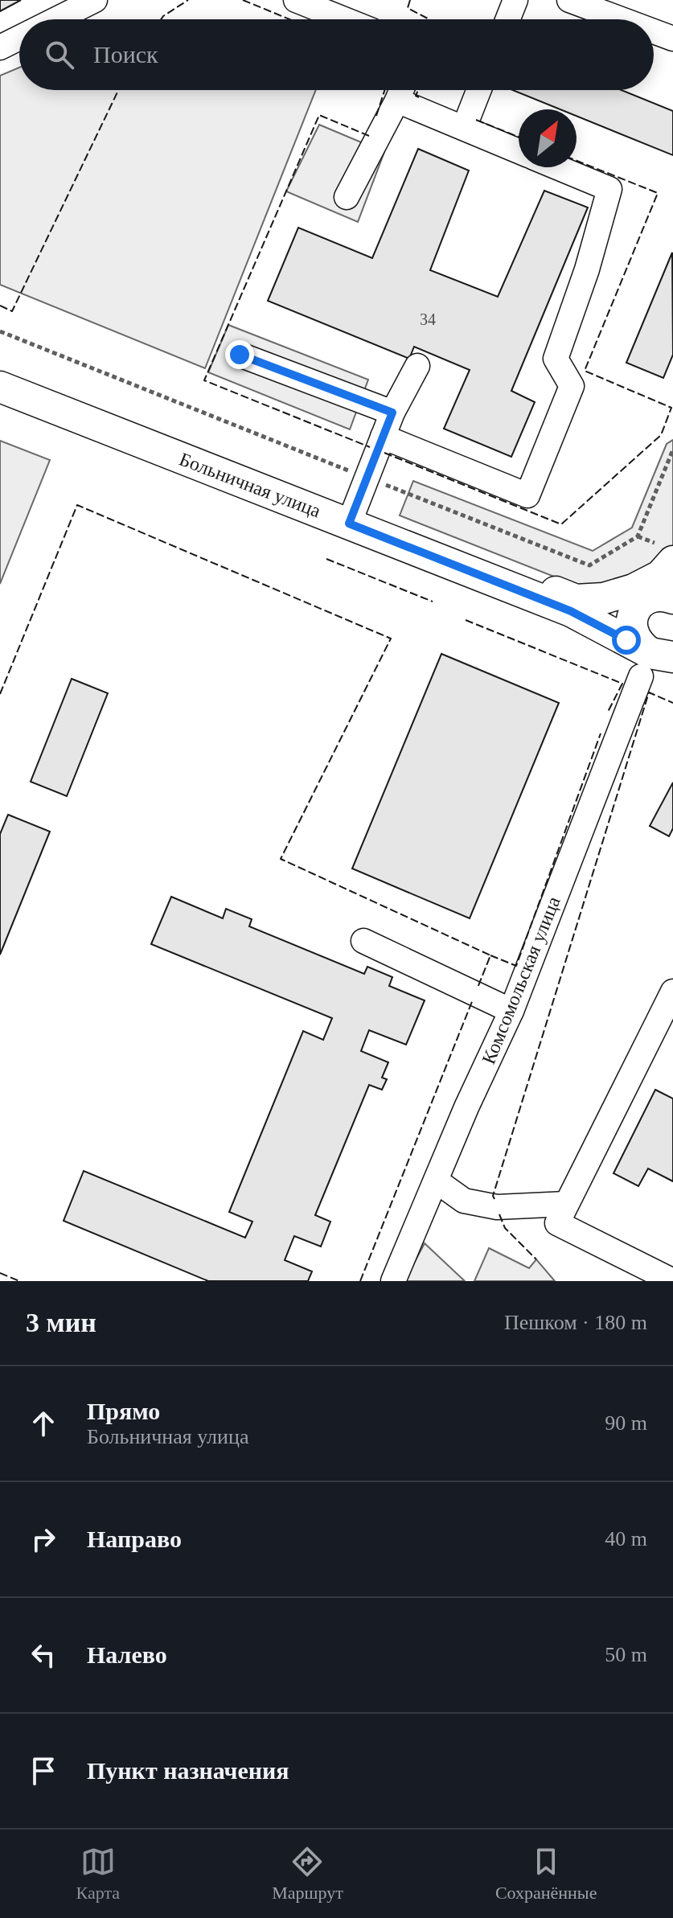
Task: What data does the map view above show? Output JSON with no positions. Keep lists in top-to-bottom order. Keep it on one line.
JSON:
{"streets":{"main road":["Больничная улица"],"lane":["Комсомольская улица"]},"crossings":[["Больничная улица","Комсомольская улица"]],"house_numbers":["34"],"north":"top right","page":{"search":"Поиск","heading":["3 мин","Пешком · 180 m"],"list":[["Прямо","Больничная улица","90 m"],["Направо","40 m"],["Налево","50 m"],"Пункт назначения"],"nav":["Карта","Маршрут","Сохранённые"]}}
